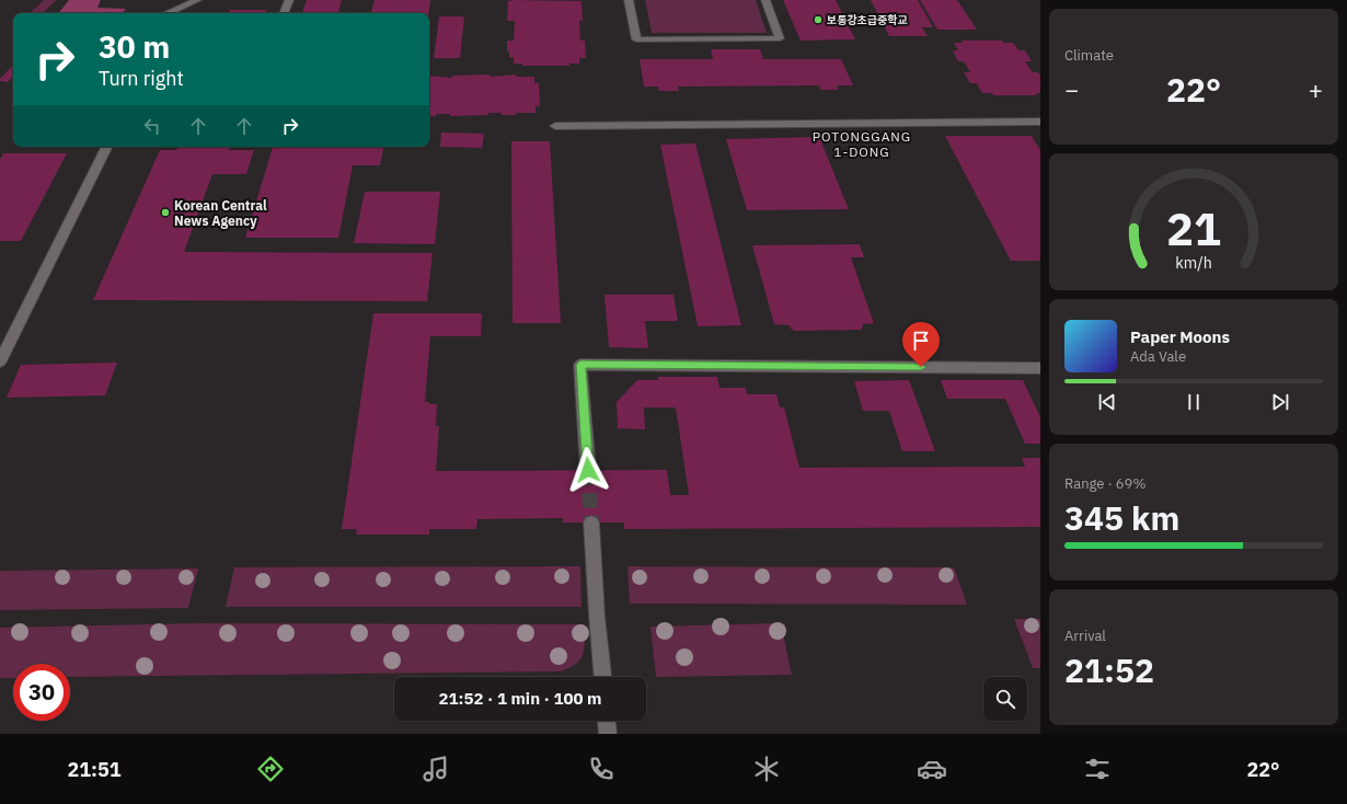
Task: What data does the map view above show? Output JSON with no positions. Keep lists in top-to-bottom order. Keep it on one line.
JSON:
{"districts":["POTONGGANG 1-DONG"],"places":["보통강초급중학교","Korean Central News Agency"],"page":{"tile":["Climate",["Range · 69%","345 km"],["Arrival","21:52"]],"turn":["30 m","Turn right"],"heat":["−","22°","+"],"song":["Paper Moons","Ada Vale"],"limit":"30","trip":"21:52 · 1 min · 100 m","tabs":["21:51","22°"],"gauge":["21","km/h"]}}
